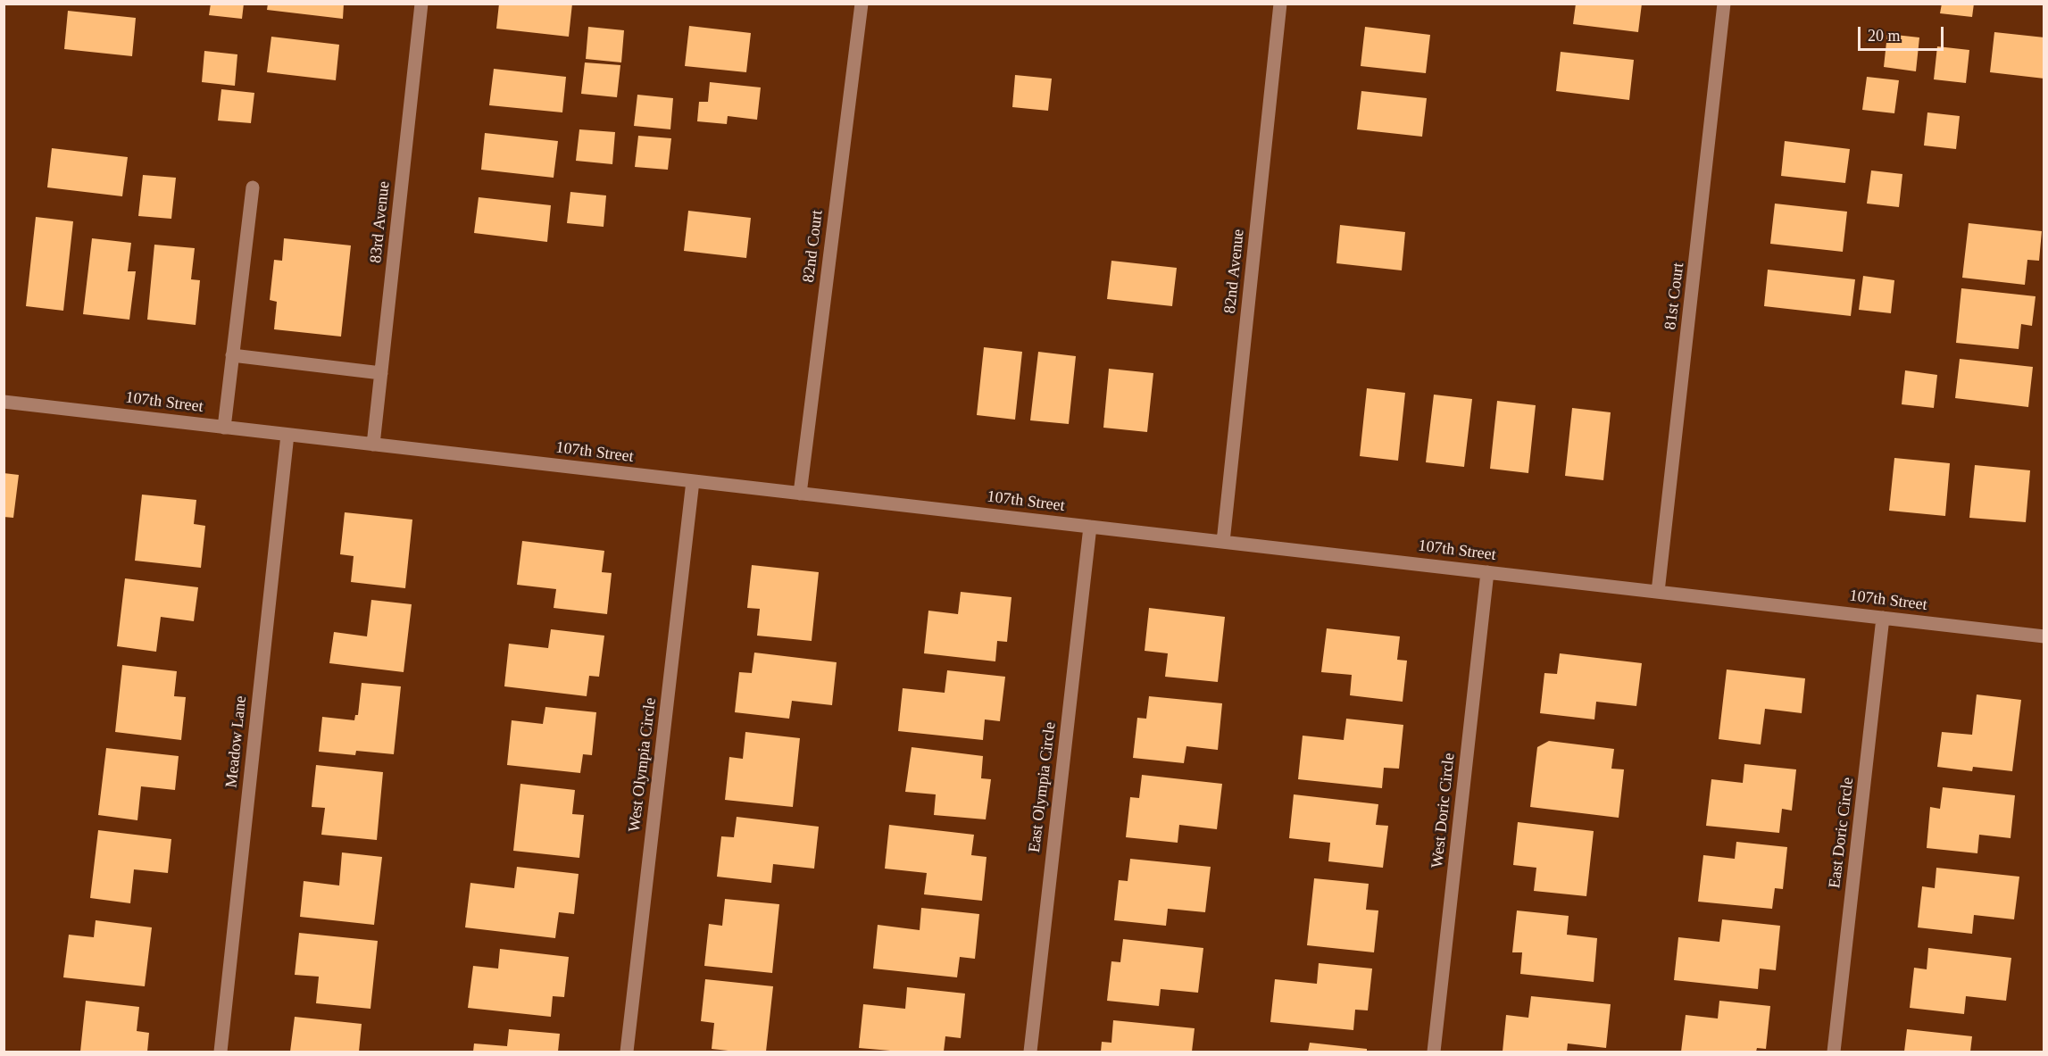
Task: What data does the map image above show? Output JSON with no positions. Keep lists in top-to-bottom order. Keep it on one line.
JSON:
{"streets":{"street":["83rd Avenue","82nd Court","82nd Avenue","81st Court","107th Street","Meadow Lane","West Olympia Circle","East Olympia Circle","West Doric Circle","East Doric Circle"]},"crossings":[["83rd Avenue","107th Street"],["82nd Court","107th Street"],["82nd Avenue","107th Street"],["81st Court","107th Street"],["107th Street","Meadow Lane"],["107th Street","West Olympia Circle"],["107th Street","East Olympia Circle"],["107th Street","West Doric Circle"],["107th Street","East Doric Circle"]],"scale_bar":"20 m"}
